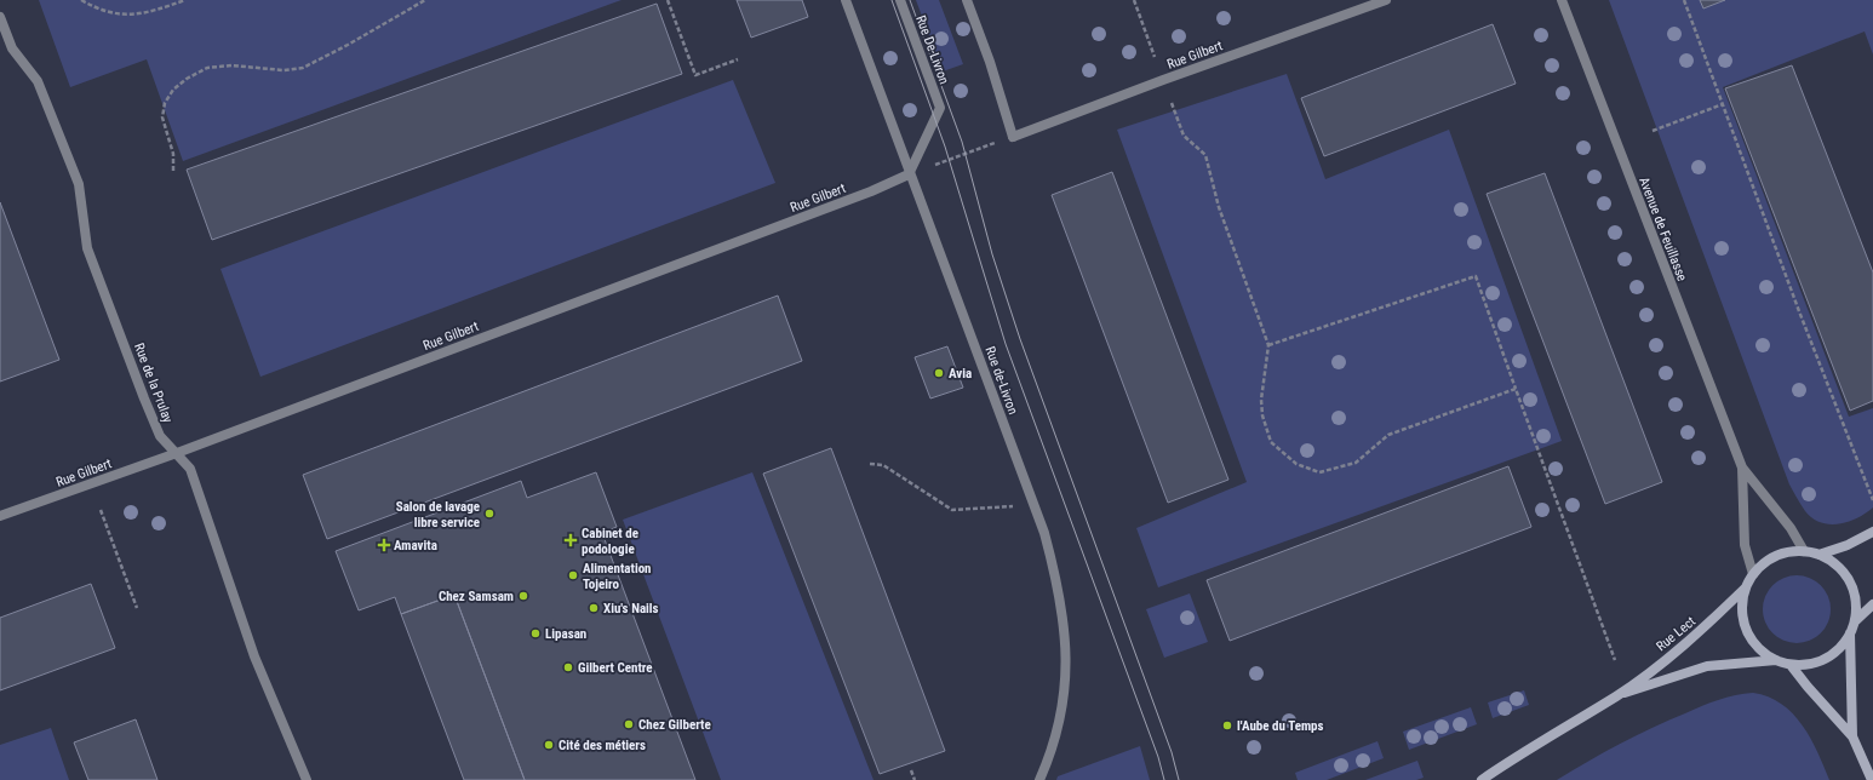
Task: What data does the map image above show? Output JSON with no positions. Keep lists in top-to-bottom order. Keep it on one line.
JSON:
{"streets":{"main road":["Rue Lect"],"street":["Rue De-Livron","Rue Gilbert","Avenue de Feuillasse","Rue de-Livron","Rue de la Prulay"]},"crossings":[["Rue De-Livron","Rue Gilbert"],["Rue De-Livron","Rue de-Livron"],["Rue Gilbert","Rue de-Livron"],["Rue Gilbert","Rue de la Prulay"],["Avenue de Feuillasse","Rue Lect"]],"places":{"other":["Avia","Salon de lavage libre service","Alimentation Tojeiro","Chez Samsam","Xiu's Nails","Lipasan","Gilbert Centre","Chez Gilberte","l'Aube du Temps","Cité des métiers"],"health":["Cabinet de podologie","Amavita"]}}
